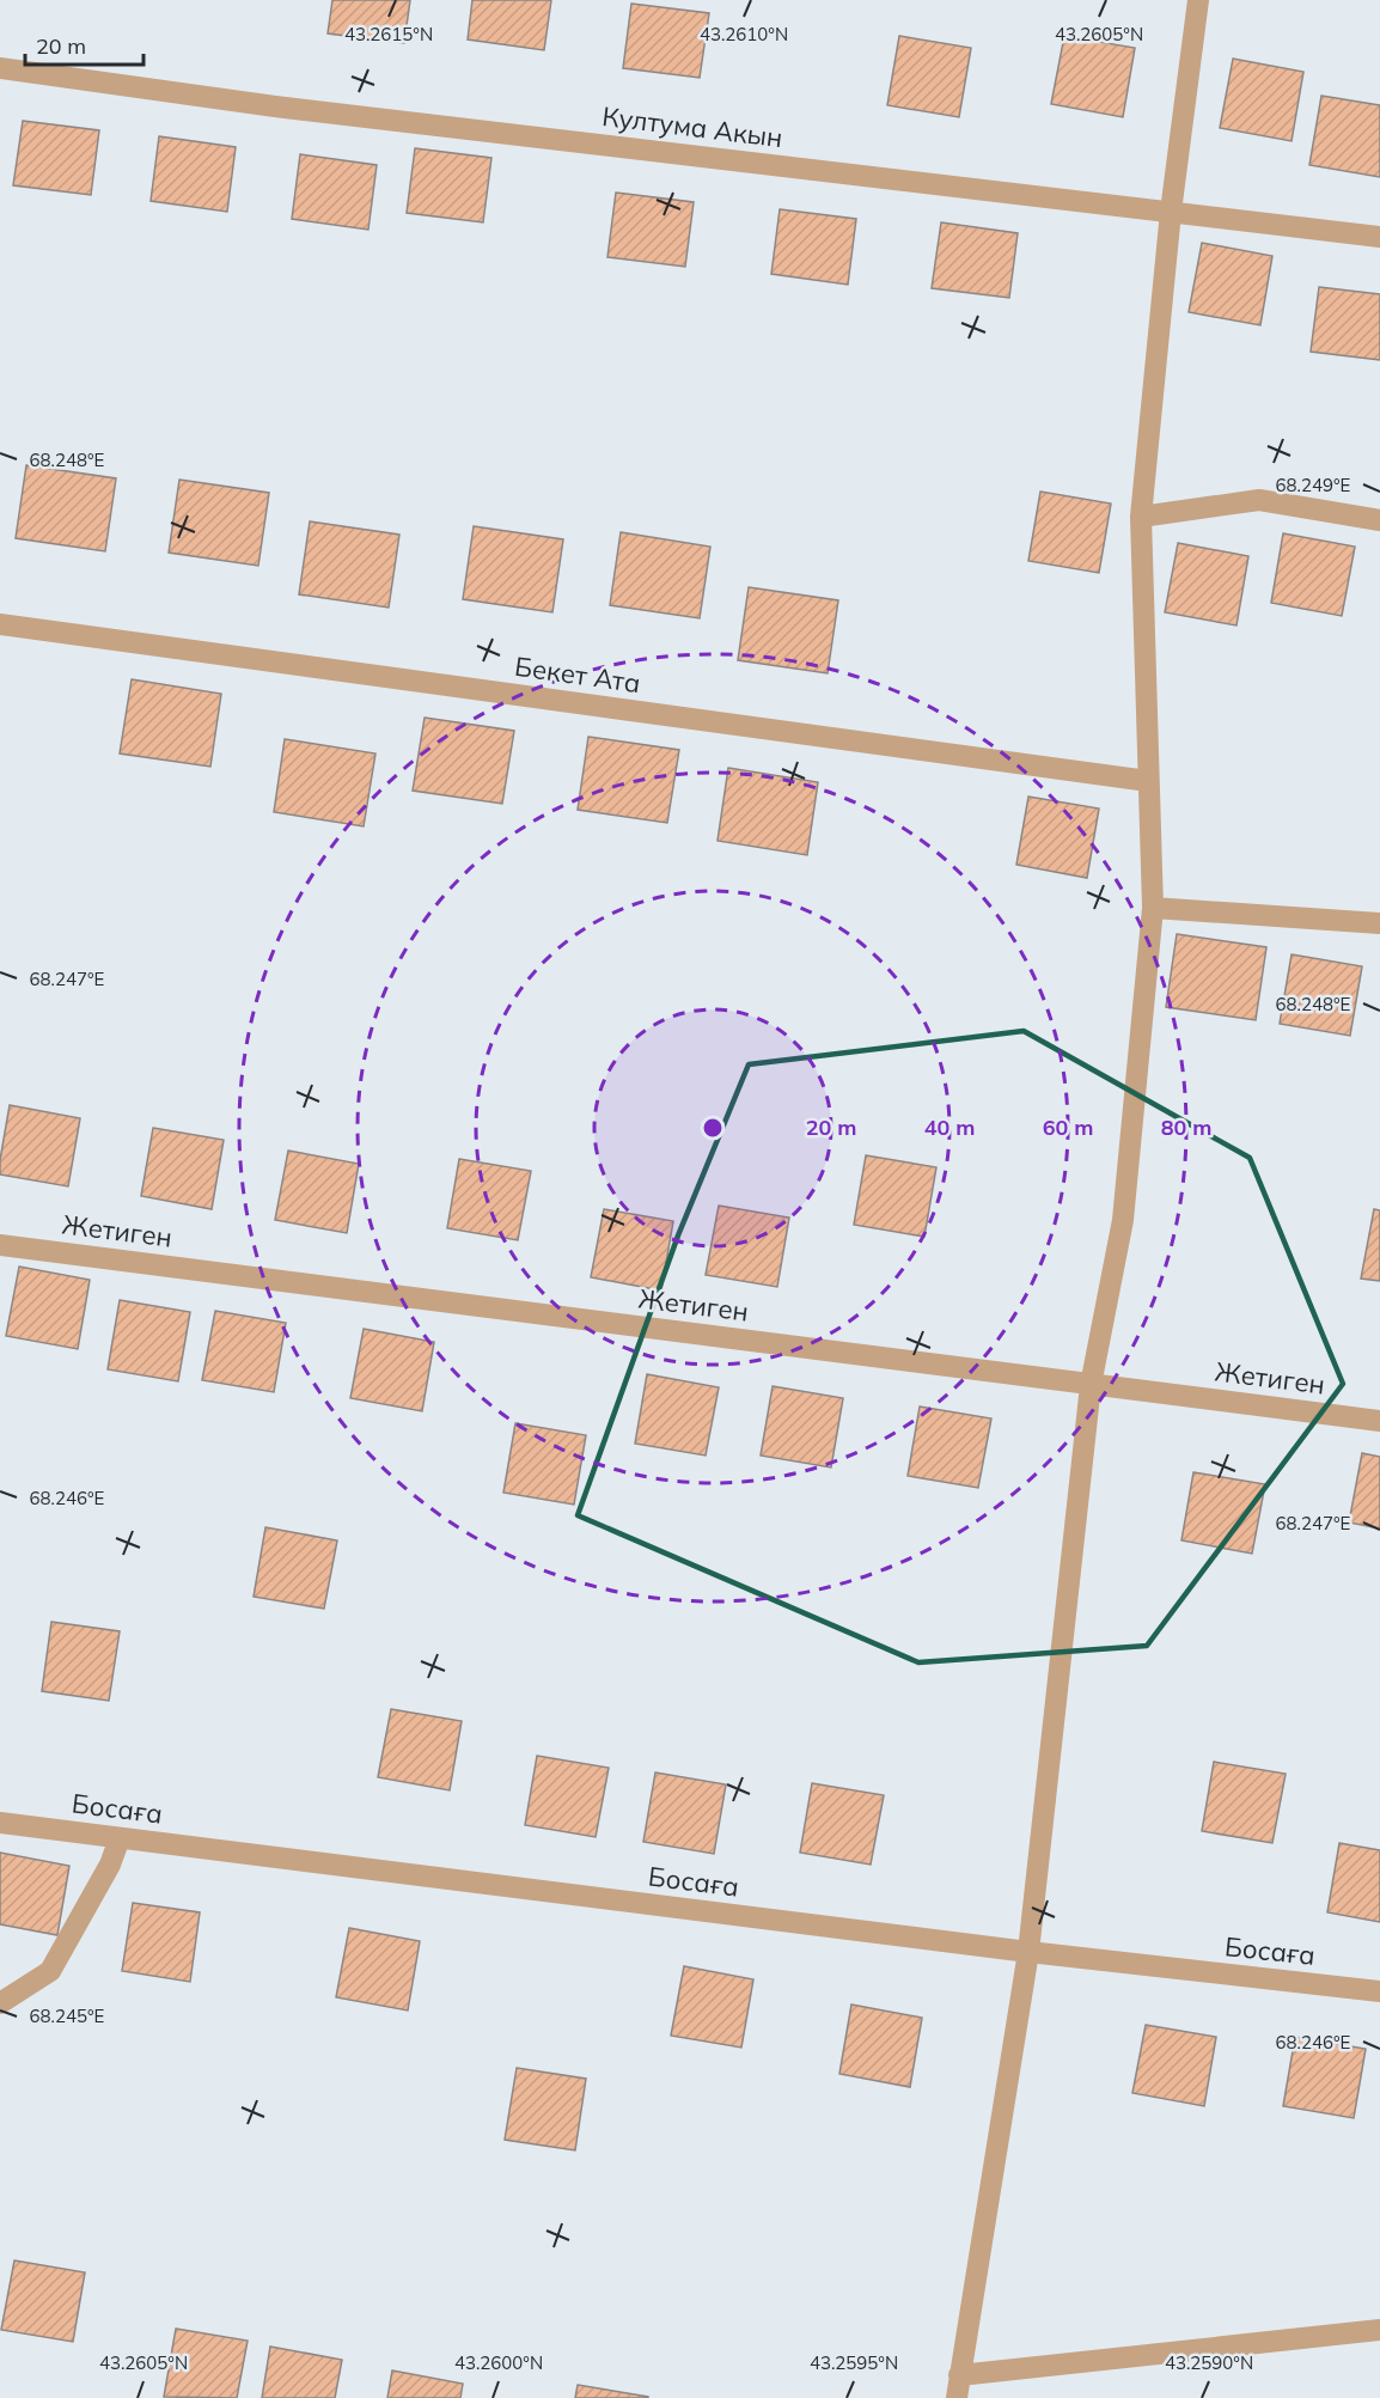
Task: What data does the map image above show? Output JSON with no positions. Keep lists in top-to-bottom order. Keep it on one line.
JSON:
{"streets":{"street":["Култума Акын","Бекет Ата","Жетиген","Босаға"]},"scale_bar":"20 m","coordinates":["43.2605°N","43.2615°N","43.2610°N","68.248°E","68.249°E","68.247°E","68.246°E","68.245°E","43.2600°N","43.2595°N","43.2590°N"],"rings":["20 m","40 m","60 m","80 m"]}
